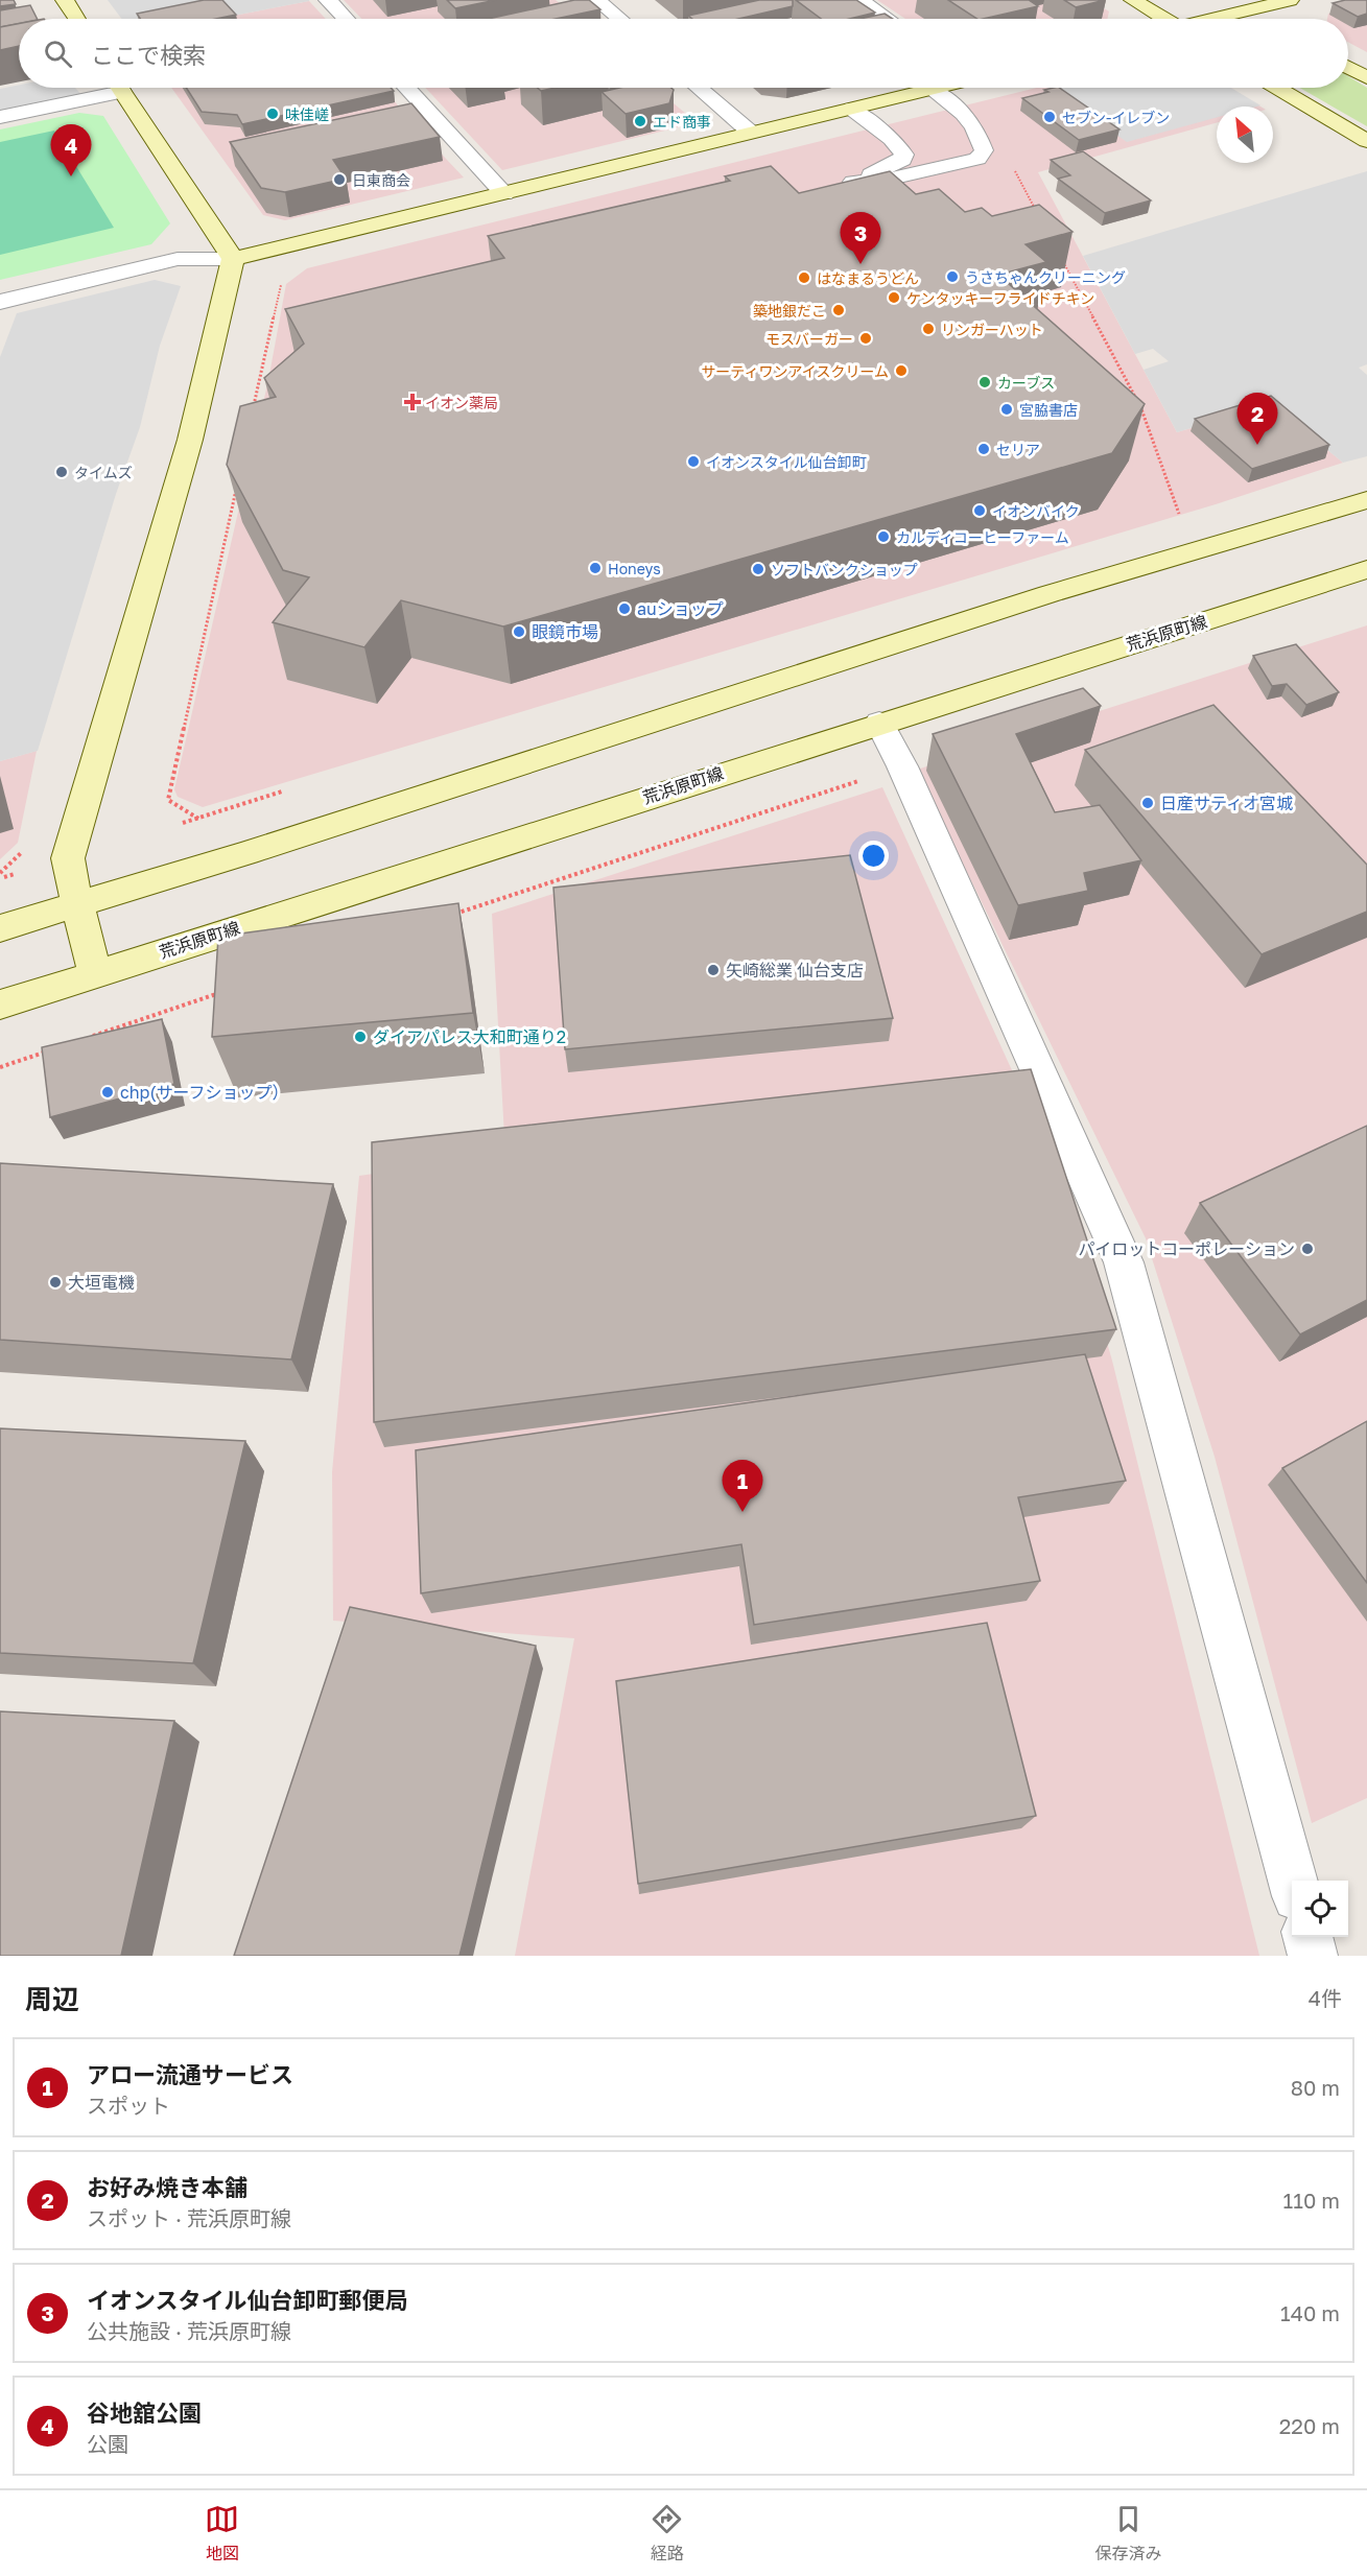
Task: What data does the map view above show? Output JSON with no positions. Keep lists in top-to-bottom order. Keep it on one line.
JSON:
{"streets":{"street":["荒浜原町線"]},"places":{"other":["味佳嵯","セブン-イレブン","エド商事","日東商会","うさちゃんクリーニング","はなまるうどん","ケンタッキーフライドチキン","築地銀だこ","リンガーハット","モスバーガー","サーティワンアイスクリーム","カーブス","宮脇書店","セリア","イオンスタイル仙台卸町","タイムズ","イオンバイク","カルディコーヒーファーム","Honeys","ソフトバンクショップ","auショップ","眼鏡市場","日産サティオ宮城","矢崎総業 仙台支店","ダイアパレス大和町通り2","chp(サーフショップ）","パイロットコーポレーション","大垣電機"],"health":["イオン薬局"]},"north":"top left","page":{"search":"ここで検索","pins":["4","3","2","1"],"heading":["周辺","4件"],"list":[{"mark":"1","name":"アロー流通サービス","note":"スポット","value":"80 m"},{"mark":"2","name":"お好み焼き本舗","note":"スポット · 荒浜原町線","value":"110 m"},{"mark":"3","name":"イオンスタイル仙台卸町郵便局","note":"公共施設 · 荒浜原町線","value":"140 m"},{"mark":"4","name":"谷地舘公園","note":"公園","value":"220 m"}],"nav":["地図","経路","保存済み"]}}
